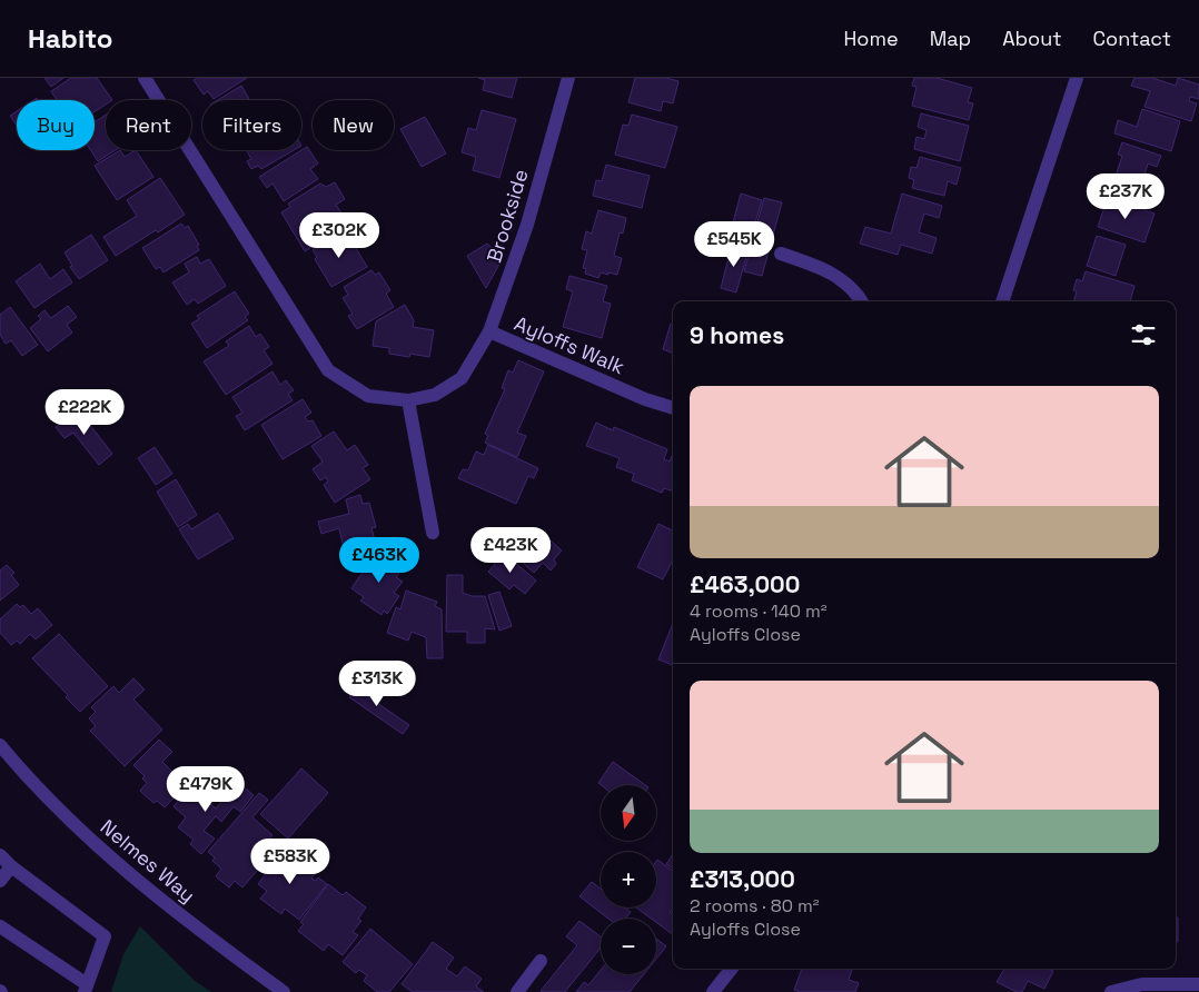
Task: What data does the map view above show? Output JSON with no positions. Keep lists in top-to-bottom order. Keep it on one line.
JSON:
{"streets":{"street":["Brookside","Ayloffs Walk","Nelmes Way"]},"crossings":[["Brookside","Ayloffs Walk"]],"north":"bottom","page":{"header":"Habito","nav":["Home","Map","About","Contact"],"chip":["Buy","Rent","Filters","New"],"price":["£237K","£302K","£545K","£222K","£423K","£463K","£313K","£479K","£583K"],"heading":"9 homes","list":[{"name":"£463,000","note":"4 rooms · 140 m² · Ayloffs Close"},{"name":"£313,000","note":"2 rooms · 80 m² · Ayloffs Close"}],"map_buttons":["+","−"]}}
